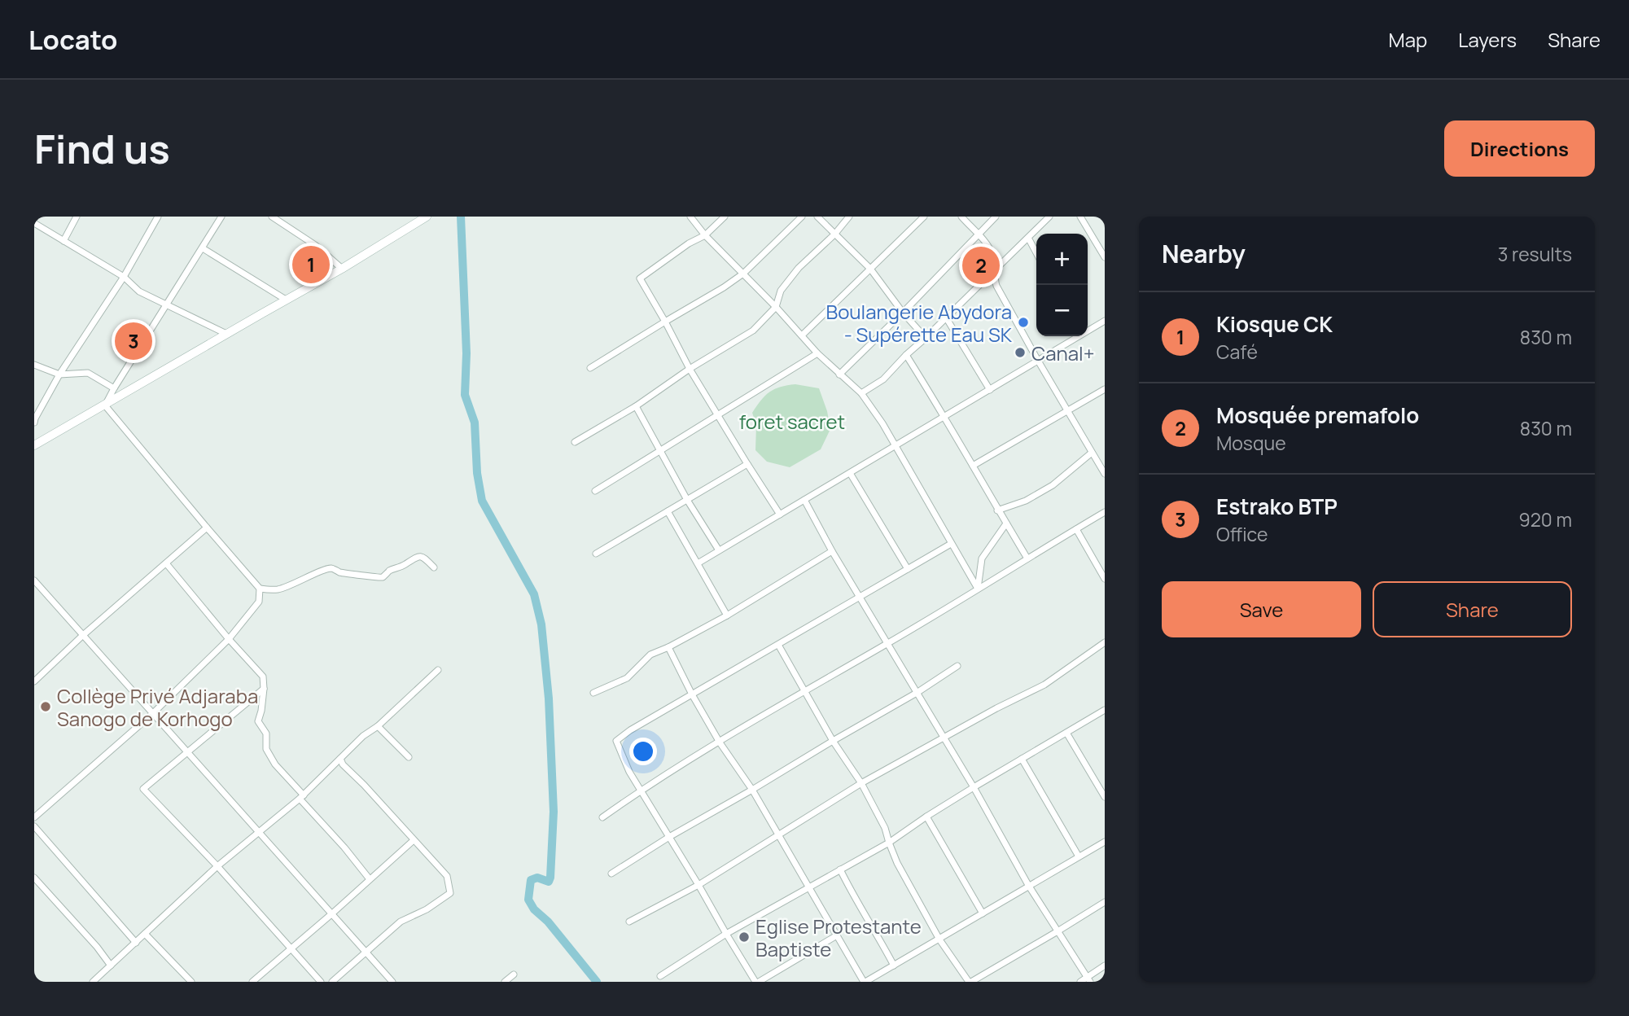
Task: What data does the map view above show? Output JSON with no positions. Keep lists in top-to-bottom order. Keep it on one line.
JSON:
{"parks":["foret sacret"],"places":["Boulangerie Abydora - Supérette Eau SK","Canal+","Collège Privé Adjaraba Sanogo de Korhogo","Eglise Protestante Baptiste"],"page":{"header":"Locato","nav":["Map","Layers","Share"],"buttons":["Directions",["Save","Share"]],"title":"Find us","heading":["Nearby","3 results"],"map_buttons":["+","−"],"pins":["1","2","3"],"list":[{"mark":"1","name":"Kiosque CK","note":"Café","value":"830 m"},{"mark":"2","name":"Mosquée premafolo","note":"Mosque","value":"830 m"},{"mark":"3","name":"Estrako BTP","note":"Office","value":"920 m"}]}}
